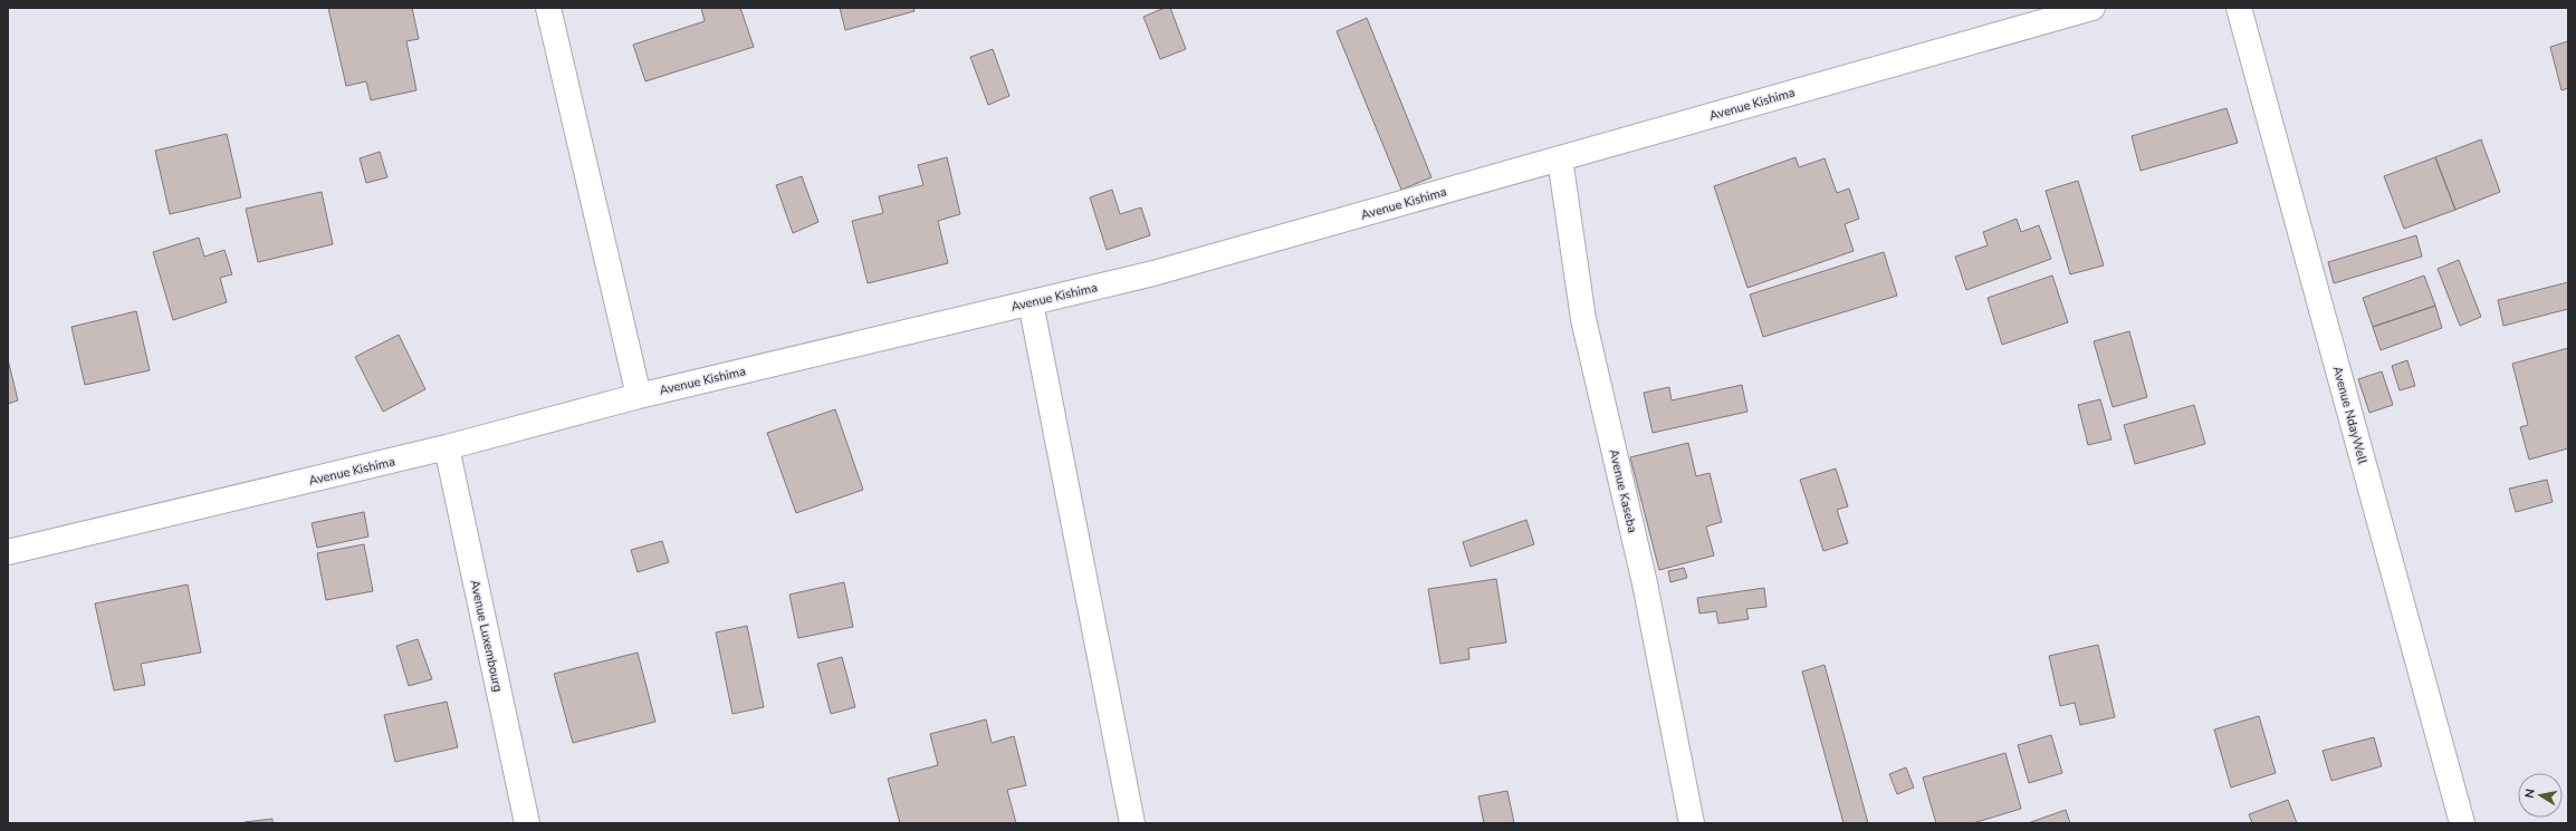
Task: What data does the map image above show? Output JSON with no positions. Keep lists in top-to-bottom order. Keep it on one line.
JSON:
{"streets":{"street":["Avenue Kishima","Avenue NdayWell","Avenue Kaseba","Avenue Luxembourg"]},"crossings":[["Avenue Kishima","Avenue Kaseba"],["Avenue Kishima","Avenue Luxembourg"]],"north":"left"}
